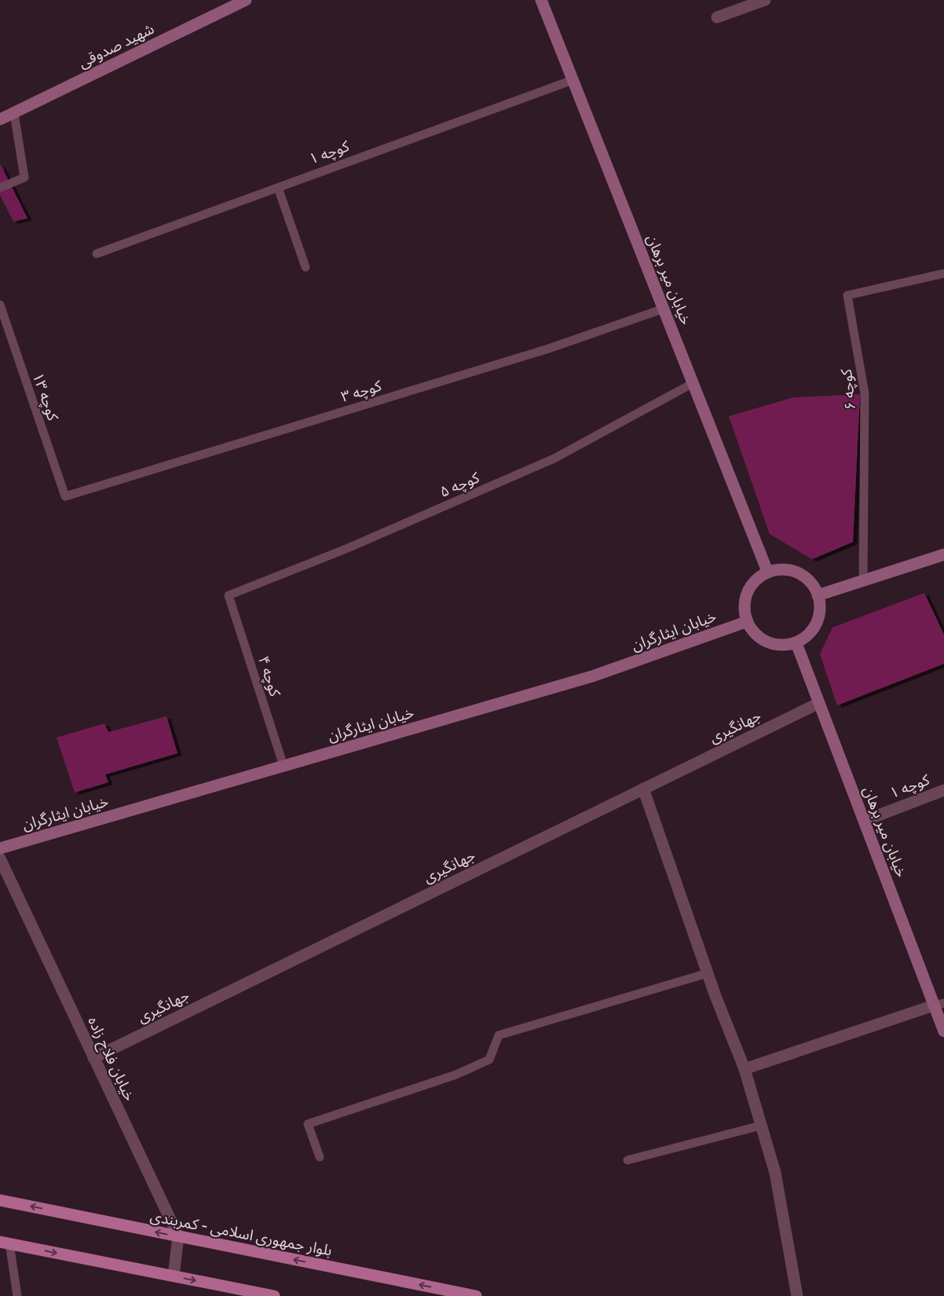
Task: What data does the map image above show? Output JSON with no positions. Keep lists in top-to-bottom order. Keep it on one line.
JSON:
{"streets":{"main road":["بلوار جمهوری اسلامی - کمربندی"],"street":["شهید صدوقی","کوچه ۱","خیابان میر برهان","خیابان ایثارگران","جهانگیری","خیابان فلاح زاده"],"lane":["کوچه ۶","کوچه ۳","کوچه ۱۳","کوچه ۵","کوچه ۴"]},"crossings":[["کوچه ۱","خیابان میر برهان"],["خیابان میر برهان","کوچه ۳"],["خیابان میر برهان","کوچه ۵"],["خیابان میر برهان","خیابان ایثارگران"],["خیابان میر برهان","جهانگیری"],["کوچه ۳","کوچه ۱۳"],["کوچه ۵","کوچه ۴"],["خیابان ایثارگران","کوچه ۴"],["جهانگیری","خیابان فلاح زاده"],["خیابان فلاح زاده","بلوار جمهوری اسلامی - کمربندی"]]}
